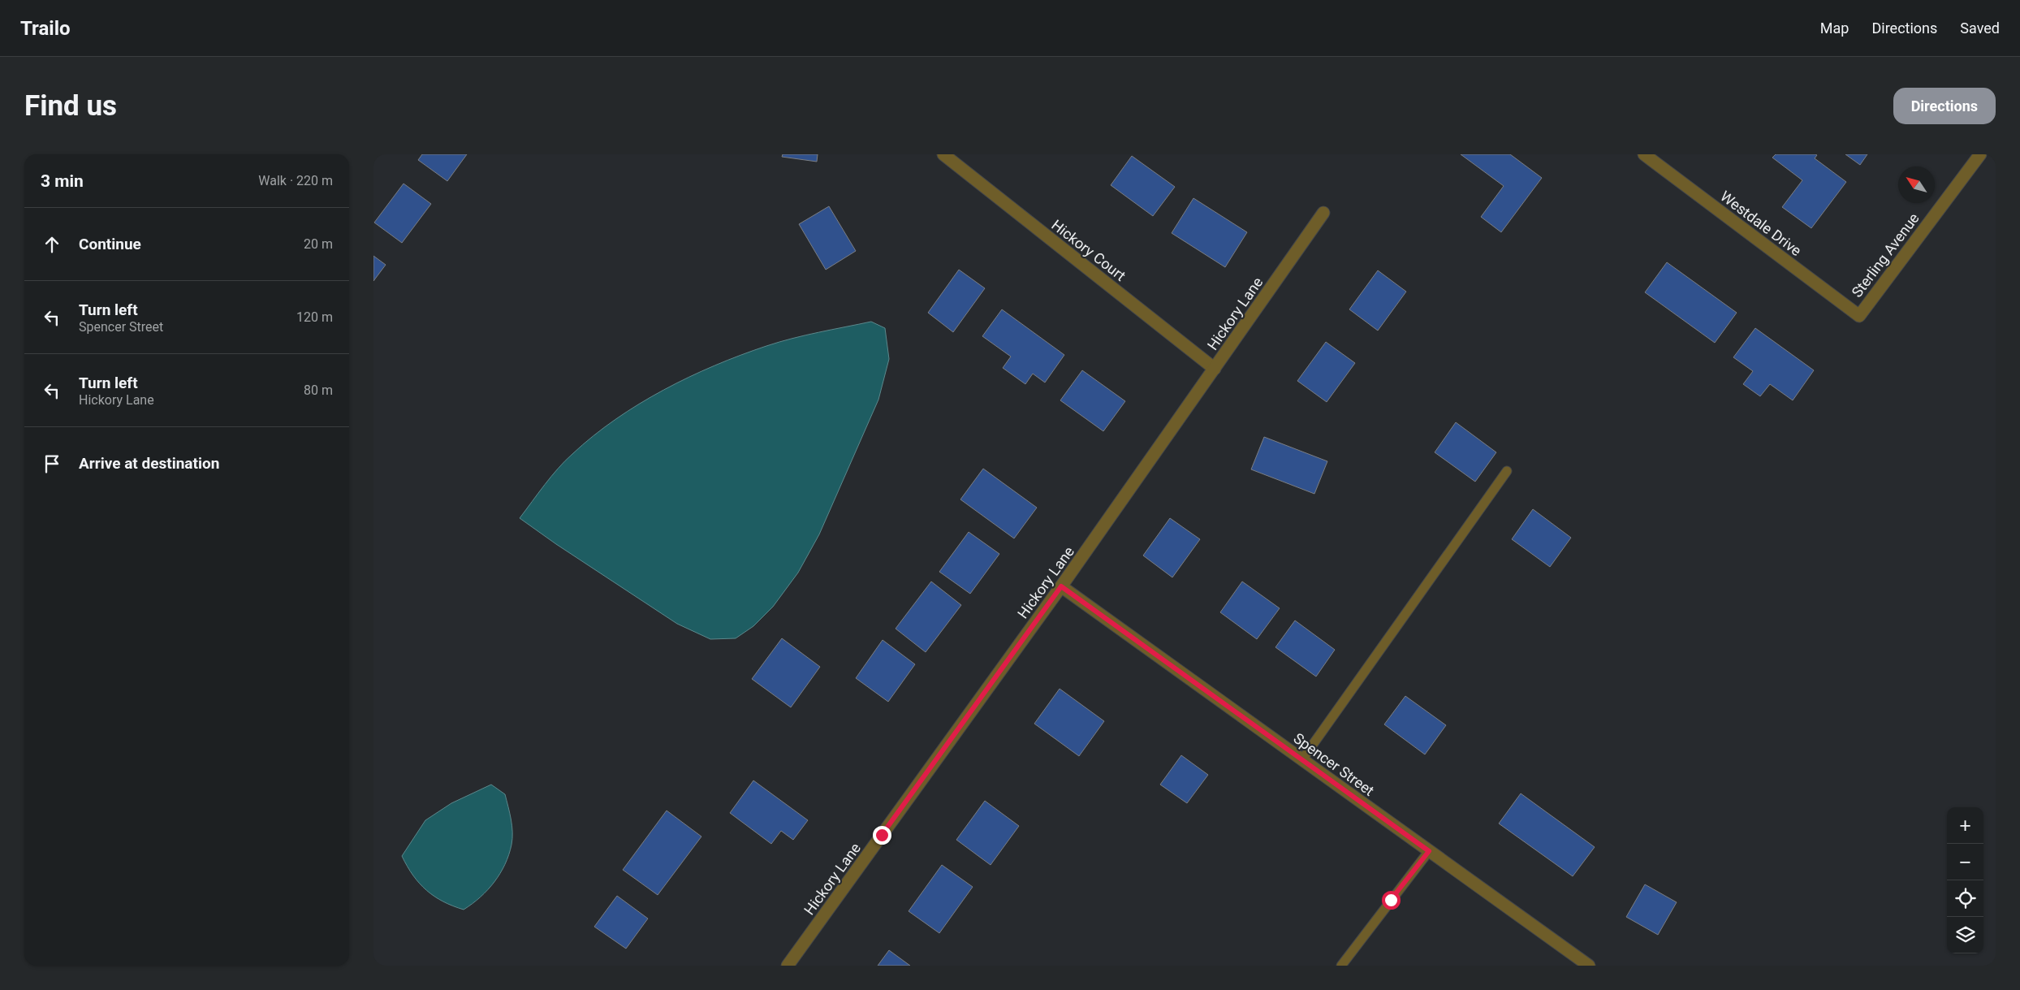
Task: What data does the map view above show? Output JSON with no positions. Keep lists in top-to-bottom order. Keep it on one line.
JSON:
{"streets":{"street":["Westdale Drive","Hickory Court","Sterling Avenue","Hickory Lane","Spencer Street"]},"crossings":[["Westdale Drive","Sterling Avenue"],["Hickory Court","Hickory Lane"],["Hickory Lane","Spencer Street"]],"north":"top left","page":{"header":"Trailo","nav":["Map","Directions","Saved"],"buttons":"Directions","title":"Find us","heading":["3 min","Walk · 220 m"],"list":[["Continue","20 m"],["Turn left","Spencer Street","120 m"],["Turn left","Hickory Lane","80 m"],"Arrive at destination"],"map_buttons":["+","−"]}}
